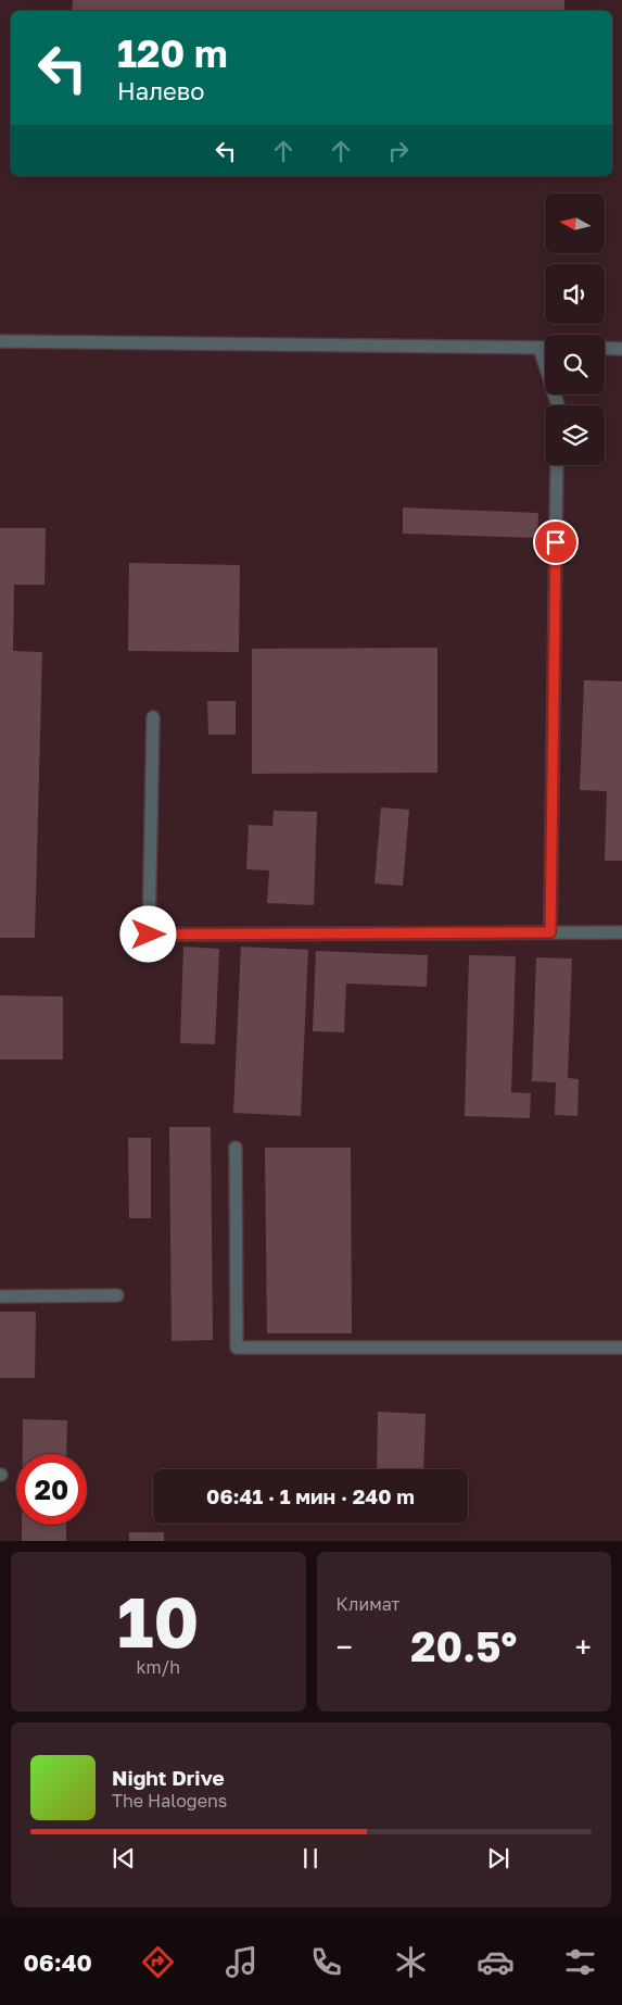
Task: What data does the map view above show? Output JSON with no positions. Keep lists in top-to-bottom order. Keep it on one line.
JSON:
{"north":"left","page":{"turn":["120 m","Налево"],"limit":"20","trip":"06:41 · 1 мин · 240 m","tile":[["10","km/h"],"Климат"],"heat":["−","20.5°","+"],"song":["Night Drive","The Halogens"],"tabs":"06:40"}}
